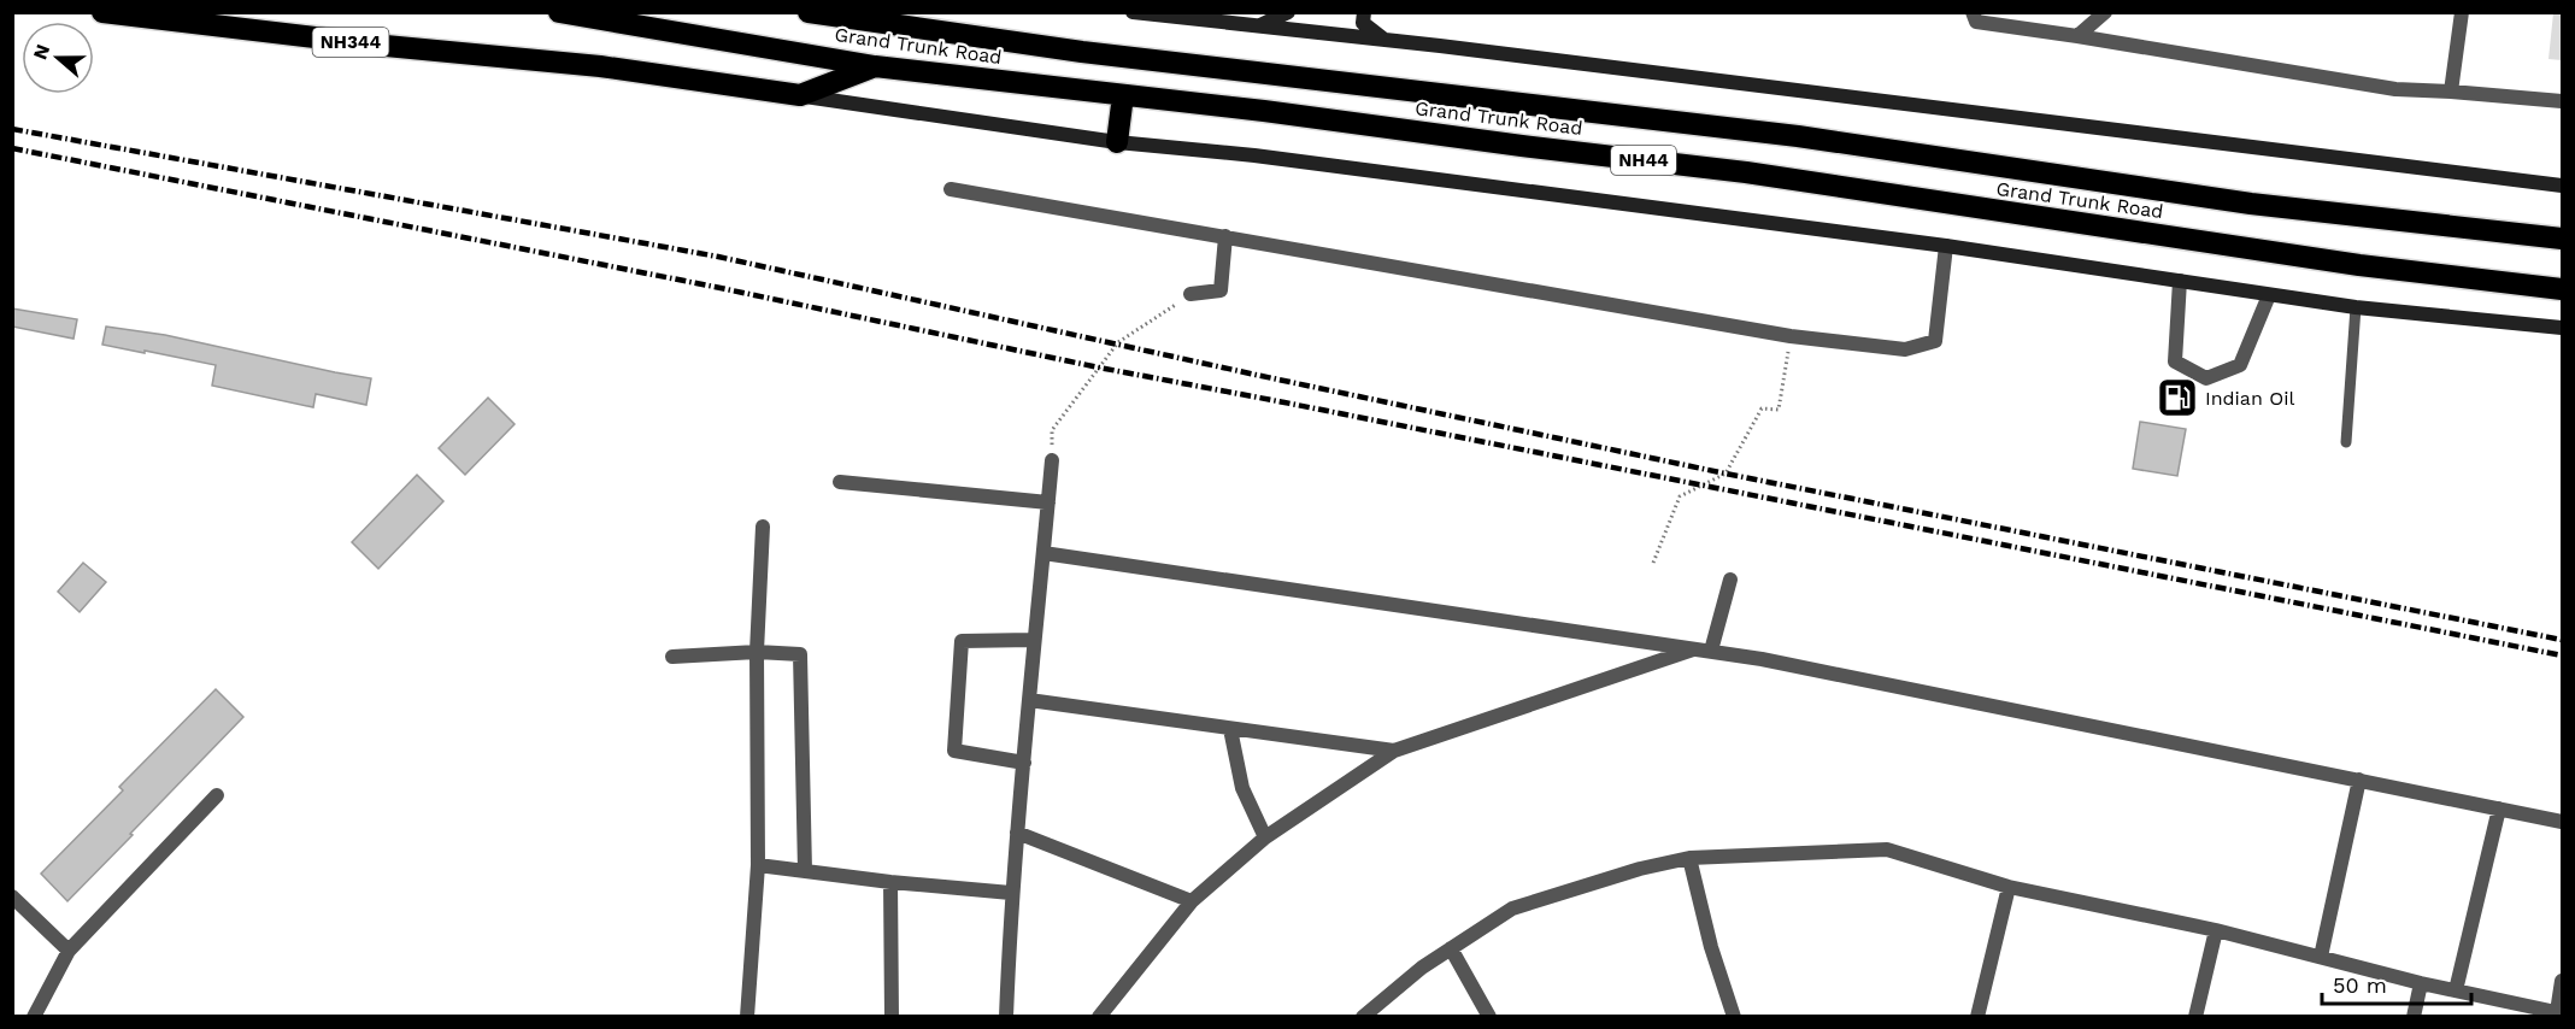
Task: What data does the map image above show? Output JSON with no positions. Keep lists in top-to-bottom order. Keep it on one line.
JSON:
{"streets":{"highway":["NH344","Grand Trunk Road","NH44"]},"crossings":[["NH344","Grand Trunk Road"]],"places":{"fuel station":["Indian Oil"]},"scale_bar":"50 m","north":"left"}
